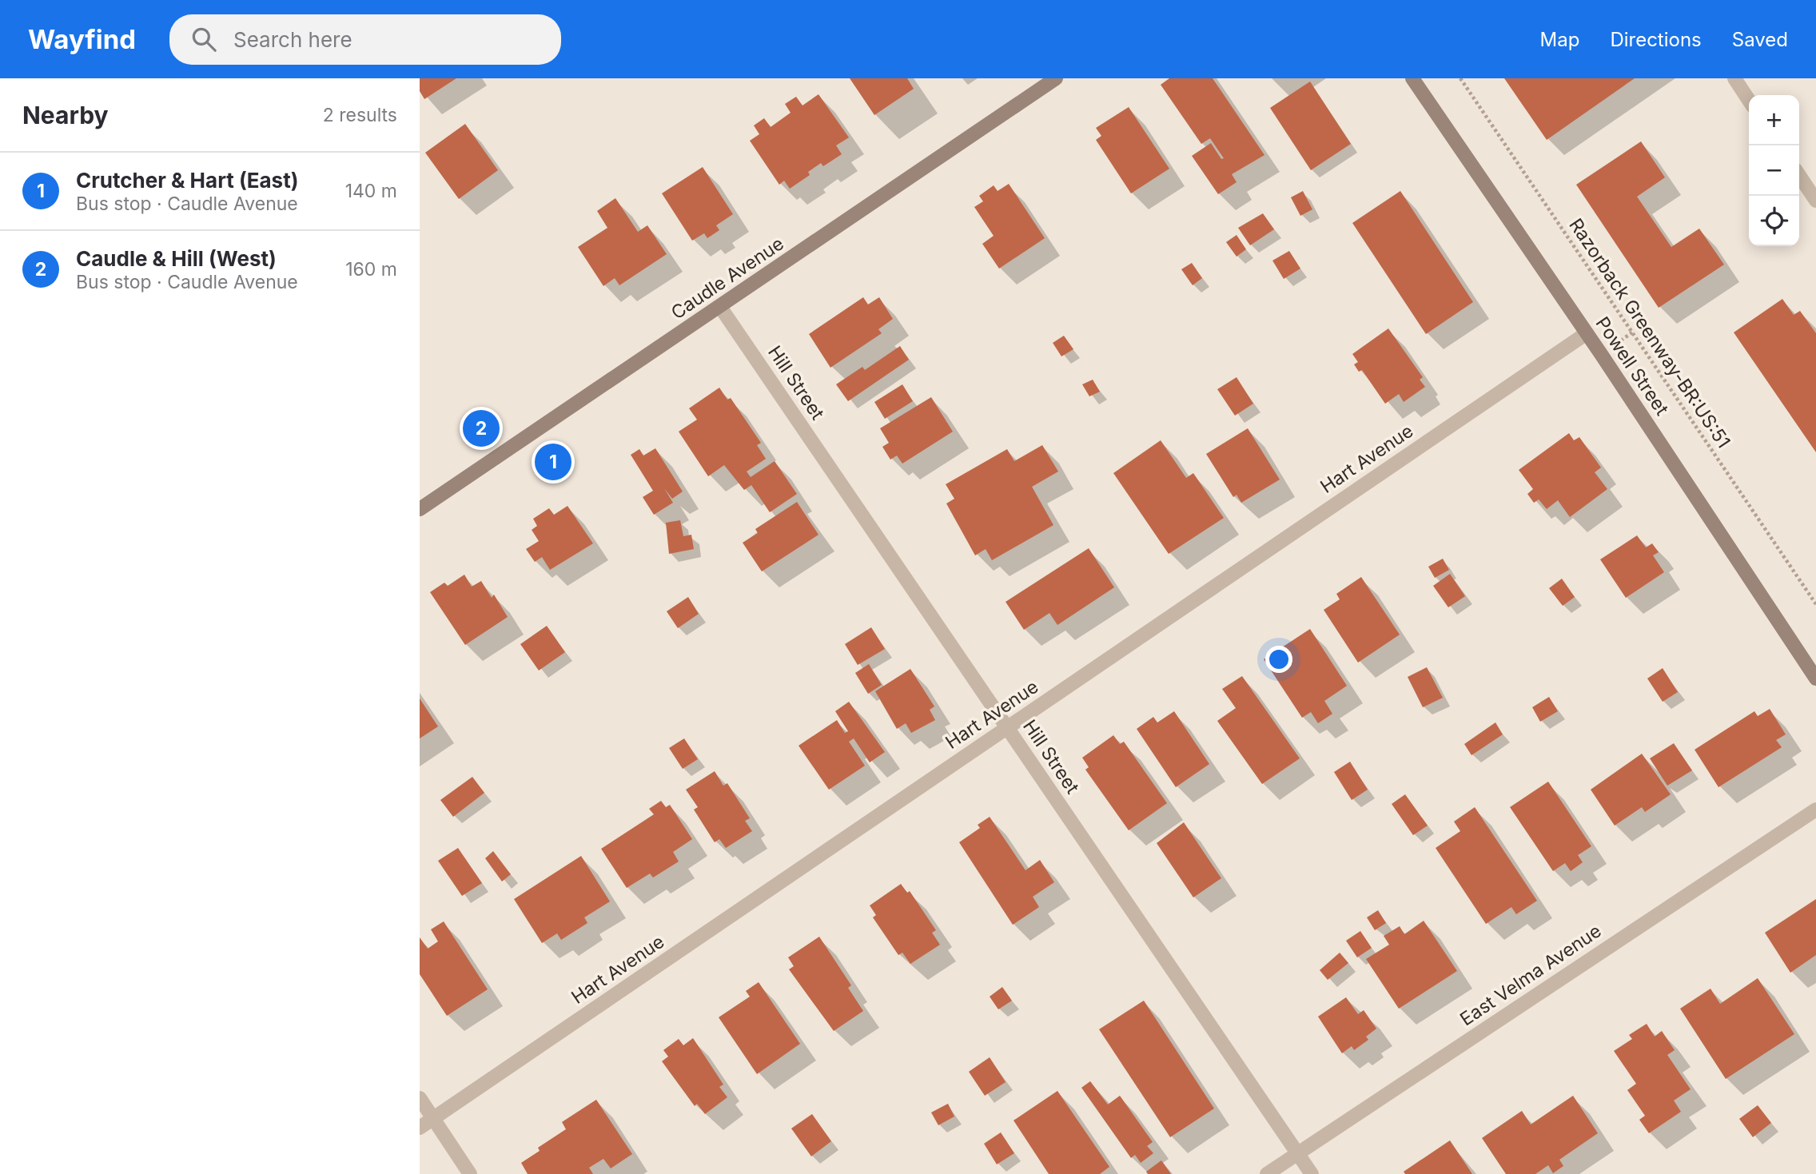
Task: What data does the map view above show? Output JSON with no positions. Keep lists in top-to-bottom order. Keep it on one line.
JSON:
{"streets":{"street":["Caudle Avenue","Powell Street","Hill Street","Hart Avenue","East Velma Avenue"],"path":["Razorback Greenway-BR:US:51"]},"crossings":[["Caudle Avenue","Hill Street"],["Powell Street","Hart Avenue"],["Hill Street","Hart Avenue"],["Hill Street","East Velma Avenue"]],"page":{"header":"Wayfind","search":"Search here","nav":["Map","Directions","Saved"],"heading":["Nearby","2 results"],"map_buttons":["+","−"],"list":[{"mark":"1","name":"Crutcher & Hart (East)","note":"Bus stop · Caudle Avenue","value":"140 m"},{"mark":"2","name":"Caudle & Hill (West)","note":"Bus stop · Caudle Avenue","value":"160 m"}],"pins":["2","1"]}}
